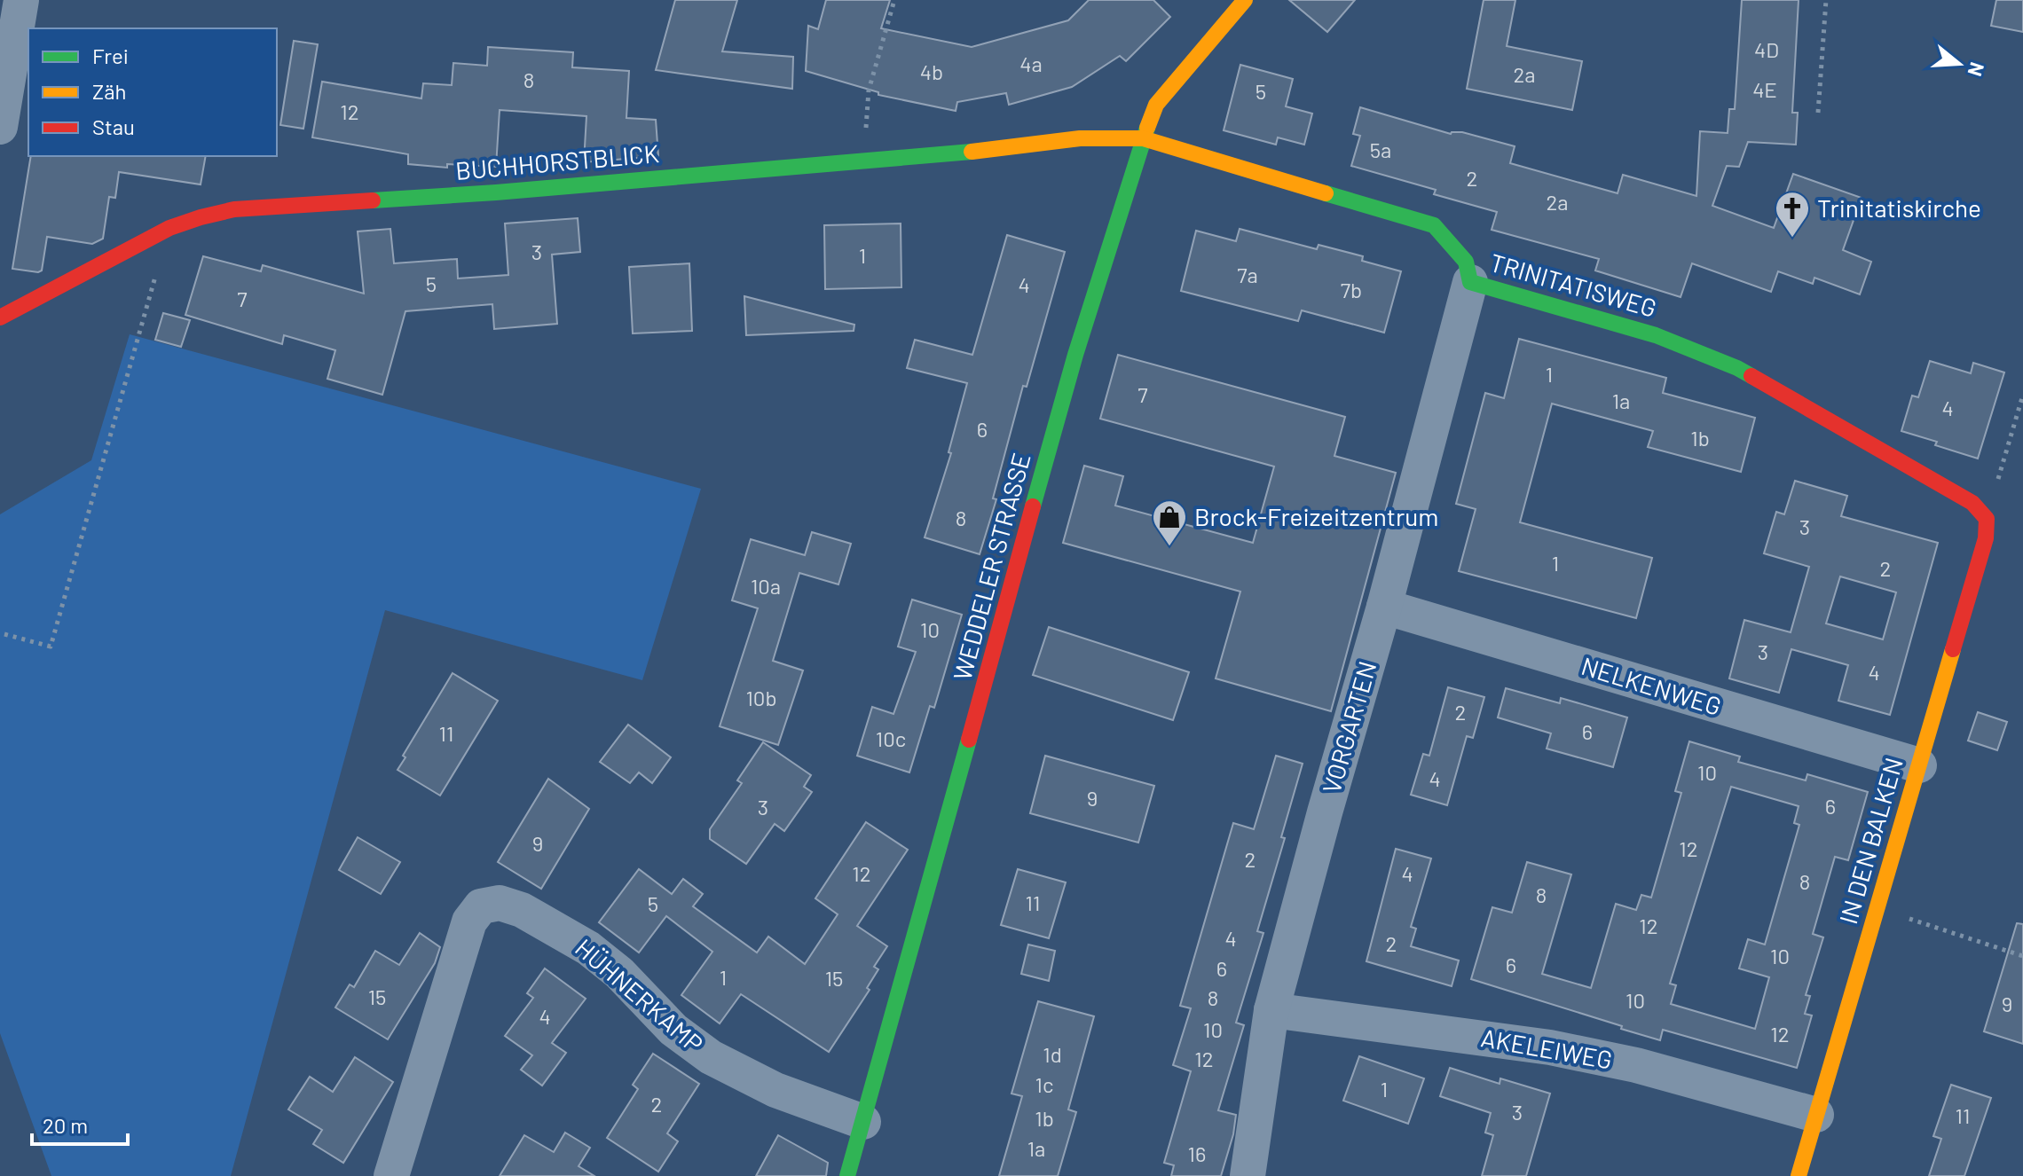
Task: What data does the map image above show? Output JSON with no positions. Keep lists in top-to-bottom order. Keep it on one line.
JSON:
{"streets":{"street":["BUCHHORSTBLICK","TRINITATISWEG","WEDDELER STRASSE","NELKENWEG","VORGARTEN","IN DEN BALKEN","HÜHNERKAMP","AKELEIWEG"]},"crossings":[["BUCHHORSTBLICK","TRINITATISWEG"],["BUCHHORSTBLICK","WEDDELER STRASSE"],["TRINITATISWEG","WEDDELER STRASSE"],["TRINITATISWEG","VORGARTEN"],["TRINITATISWEG","IN DEN BALKEN"],["WEDDELER STRASSE","HÜHNERKAMP"],["NELKENWEG","VORGARTEN"],["NELKENWEG","IN DEN BALKEN"],["VORGARTEN","AKELEIWEG"],["IN DEN BALKEN","AKELEIWEG"]],"places":{"church":["Trinitatiskirche"],"shop":["Brock-Freizeitzentrum"]},"house_numbers":["4D","4a","4b","2a","8","4E","5","12","5a","2","2a","3","1","7a","5","4","7b","7","1","7","1a","4","6","1b","8","3","1","2","10a","10","3","4","10b","2","6","11","10c","10","4","9","6","3","9","12","2","12","4","8","8","11","5","12","4","2","10","6","6","1","15","15","8","10","9","4","10","12","1d","12","1c","1","2","3","11","1b","1a","16"],"legend":["Frei","Zäh","Stau"],"scale_bar":"20 m","north":"right"}
